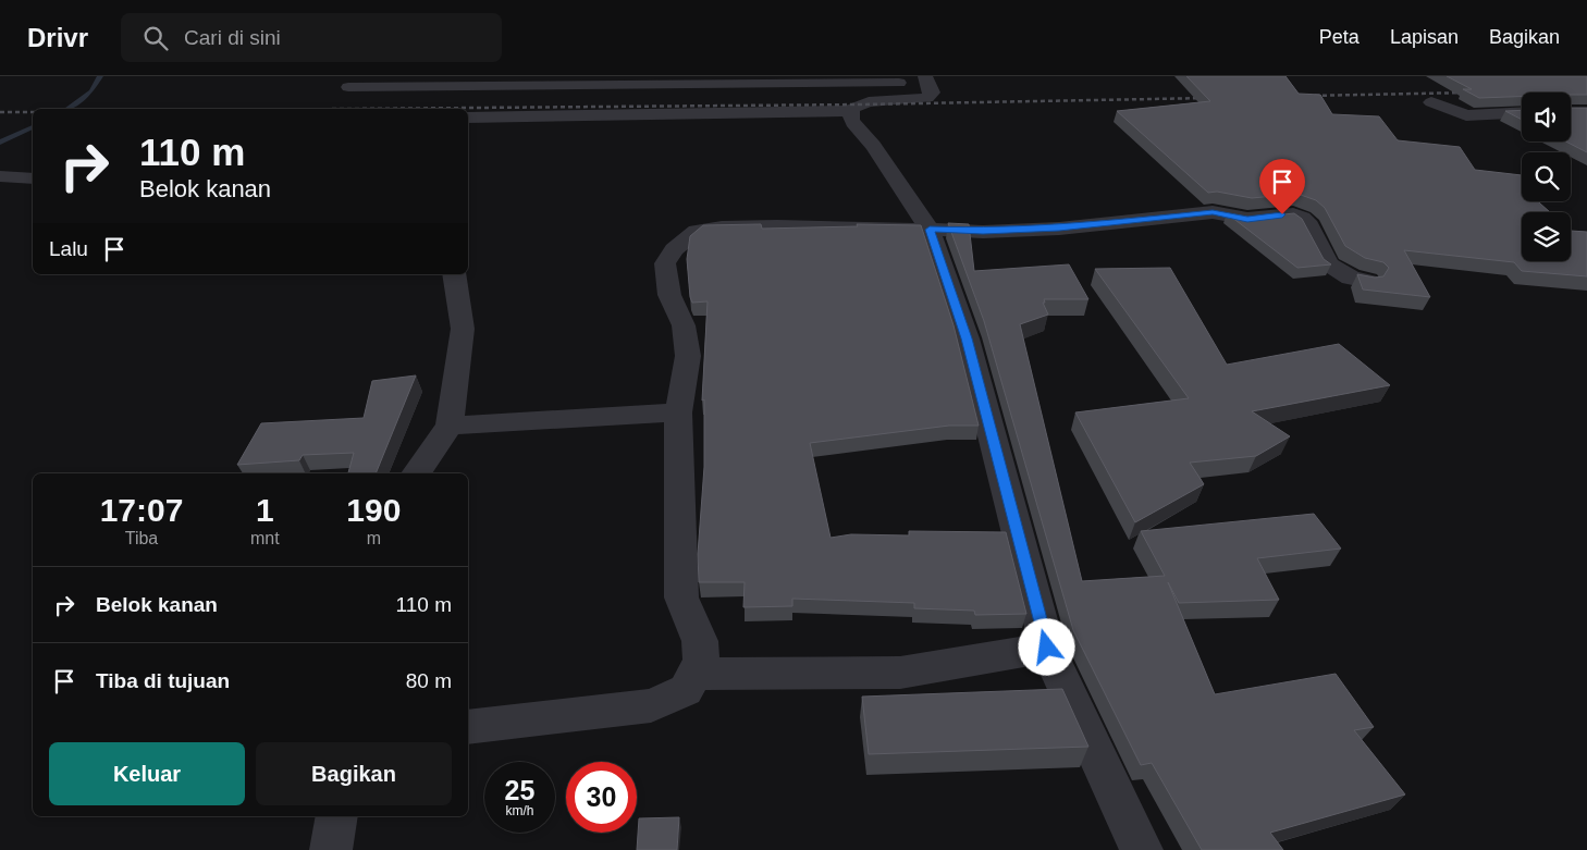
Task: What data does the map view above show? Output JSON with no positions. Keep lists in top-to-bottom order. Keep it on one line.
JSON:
{"page":{"header":"Drivr","search":"Cari di sini","nav":["Peta","Lapisan","Bagikan"],"turn":["110 m","Belok kanan"],"then":"Lalu","eta":["17:07","Tiba","1","mnt","190","m"],"list":[{"name":"Belok kanan","value":"110 m"},{"name":"Tiba di tujuan","value":"80 m"}],"buttons":["Keluar","Bagikan"],"speed":"25 km/h","limit":"30"}}
